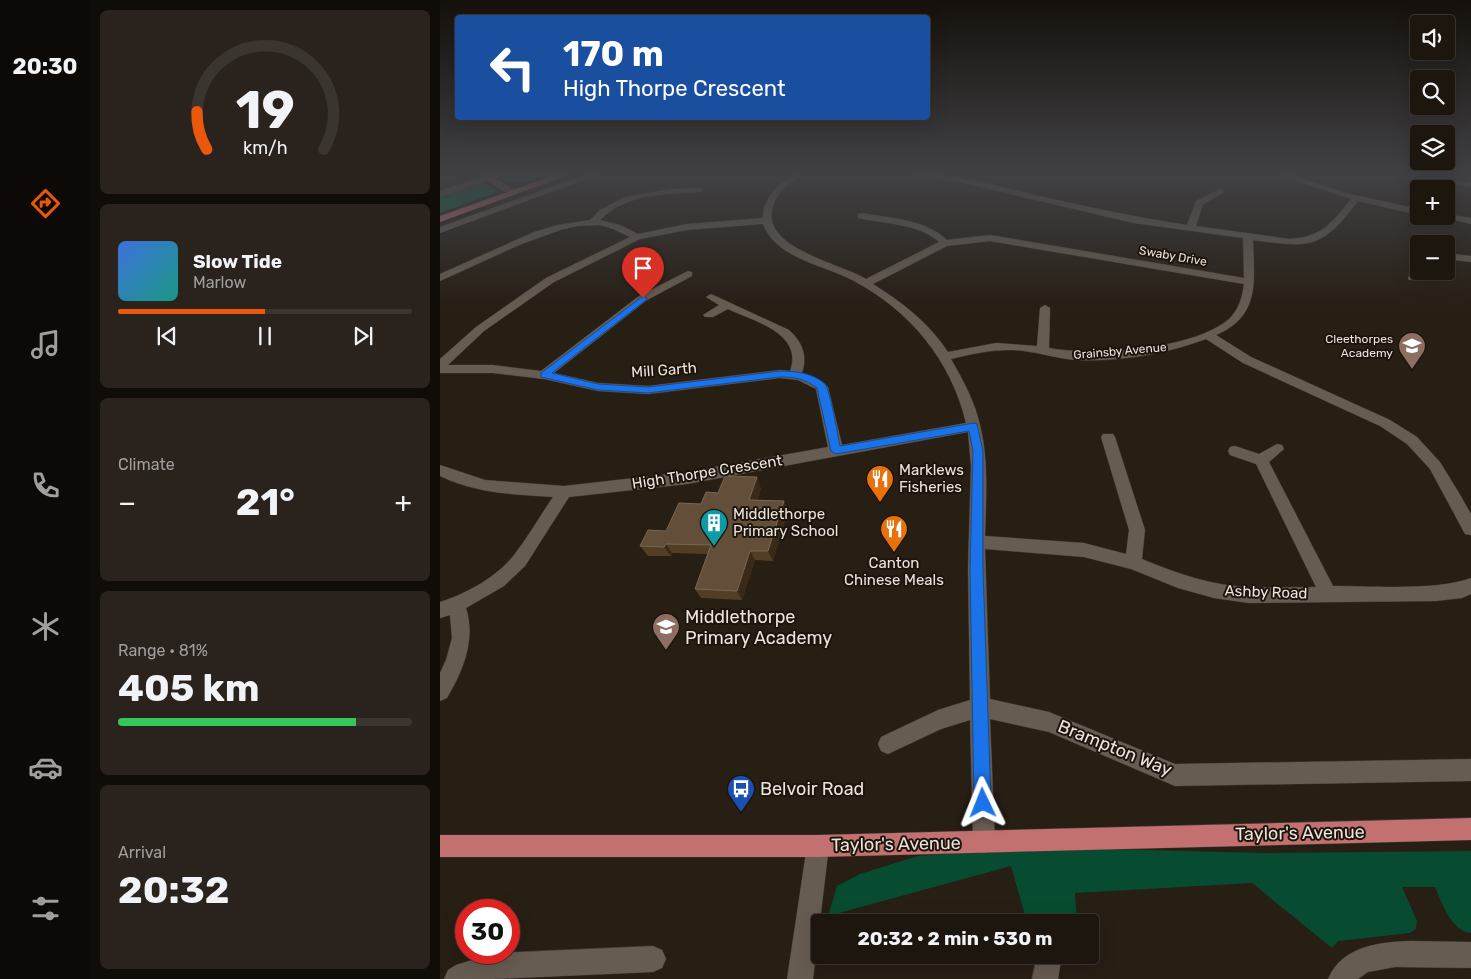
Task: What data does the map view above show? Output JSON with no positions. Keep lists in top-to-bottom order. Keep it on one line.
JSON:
{"streets":{"main road":["Taylor's Avenue"],"street":["Swaby Drive","Grainsby Avenue","Mill Garth","High Thorpe Crescent","Ashby Road","Brampton Way"]},"crossings":[["Swaby Drive","Grainsby Avenue"],["Mill Garth","High Thorpe Crescent"]],"places":{"school or university":["Cleethorpes Academy","Middlethorpe Primary Academy"],"restaurant":["Marklews Fisheries","Canton Chinese Meals"],"building":["Middlethorpe Primary School"],"bus stop":["Belvoir Road"]},"page":{"tabs":"20:30","map_buttons":["+","−"],"turn":["170 m","High Thorpe Crescent"],"song":["Slow Tide","Marlow"],"tile":["Climate",["Range · 81%","405 km"],["Arrival","20:32"]],"heat":["−","21°","+"],"limit":"30","trip":"20:32 · 2 min · 530 m","gauge":["19","km/h"]}}
